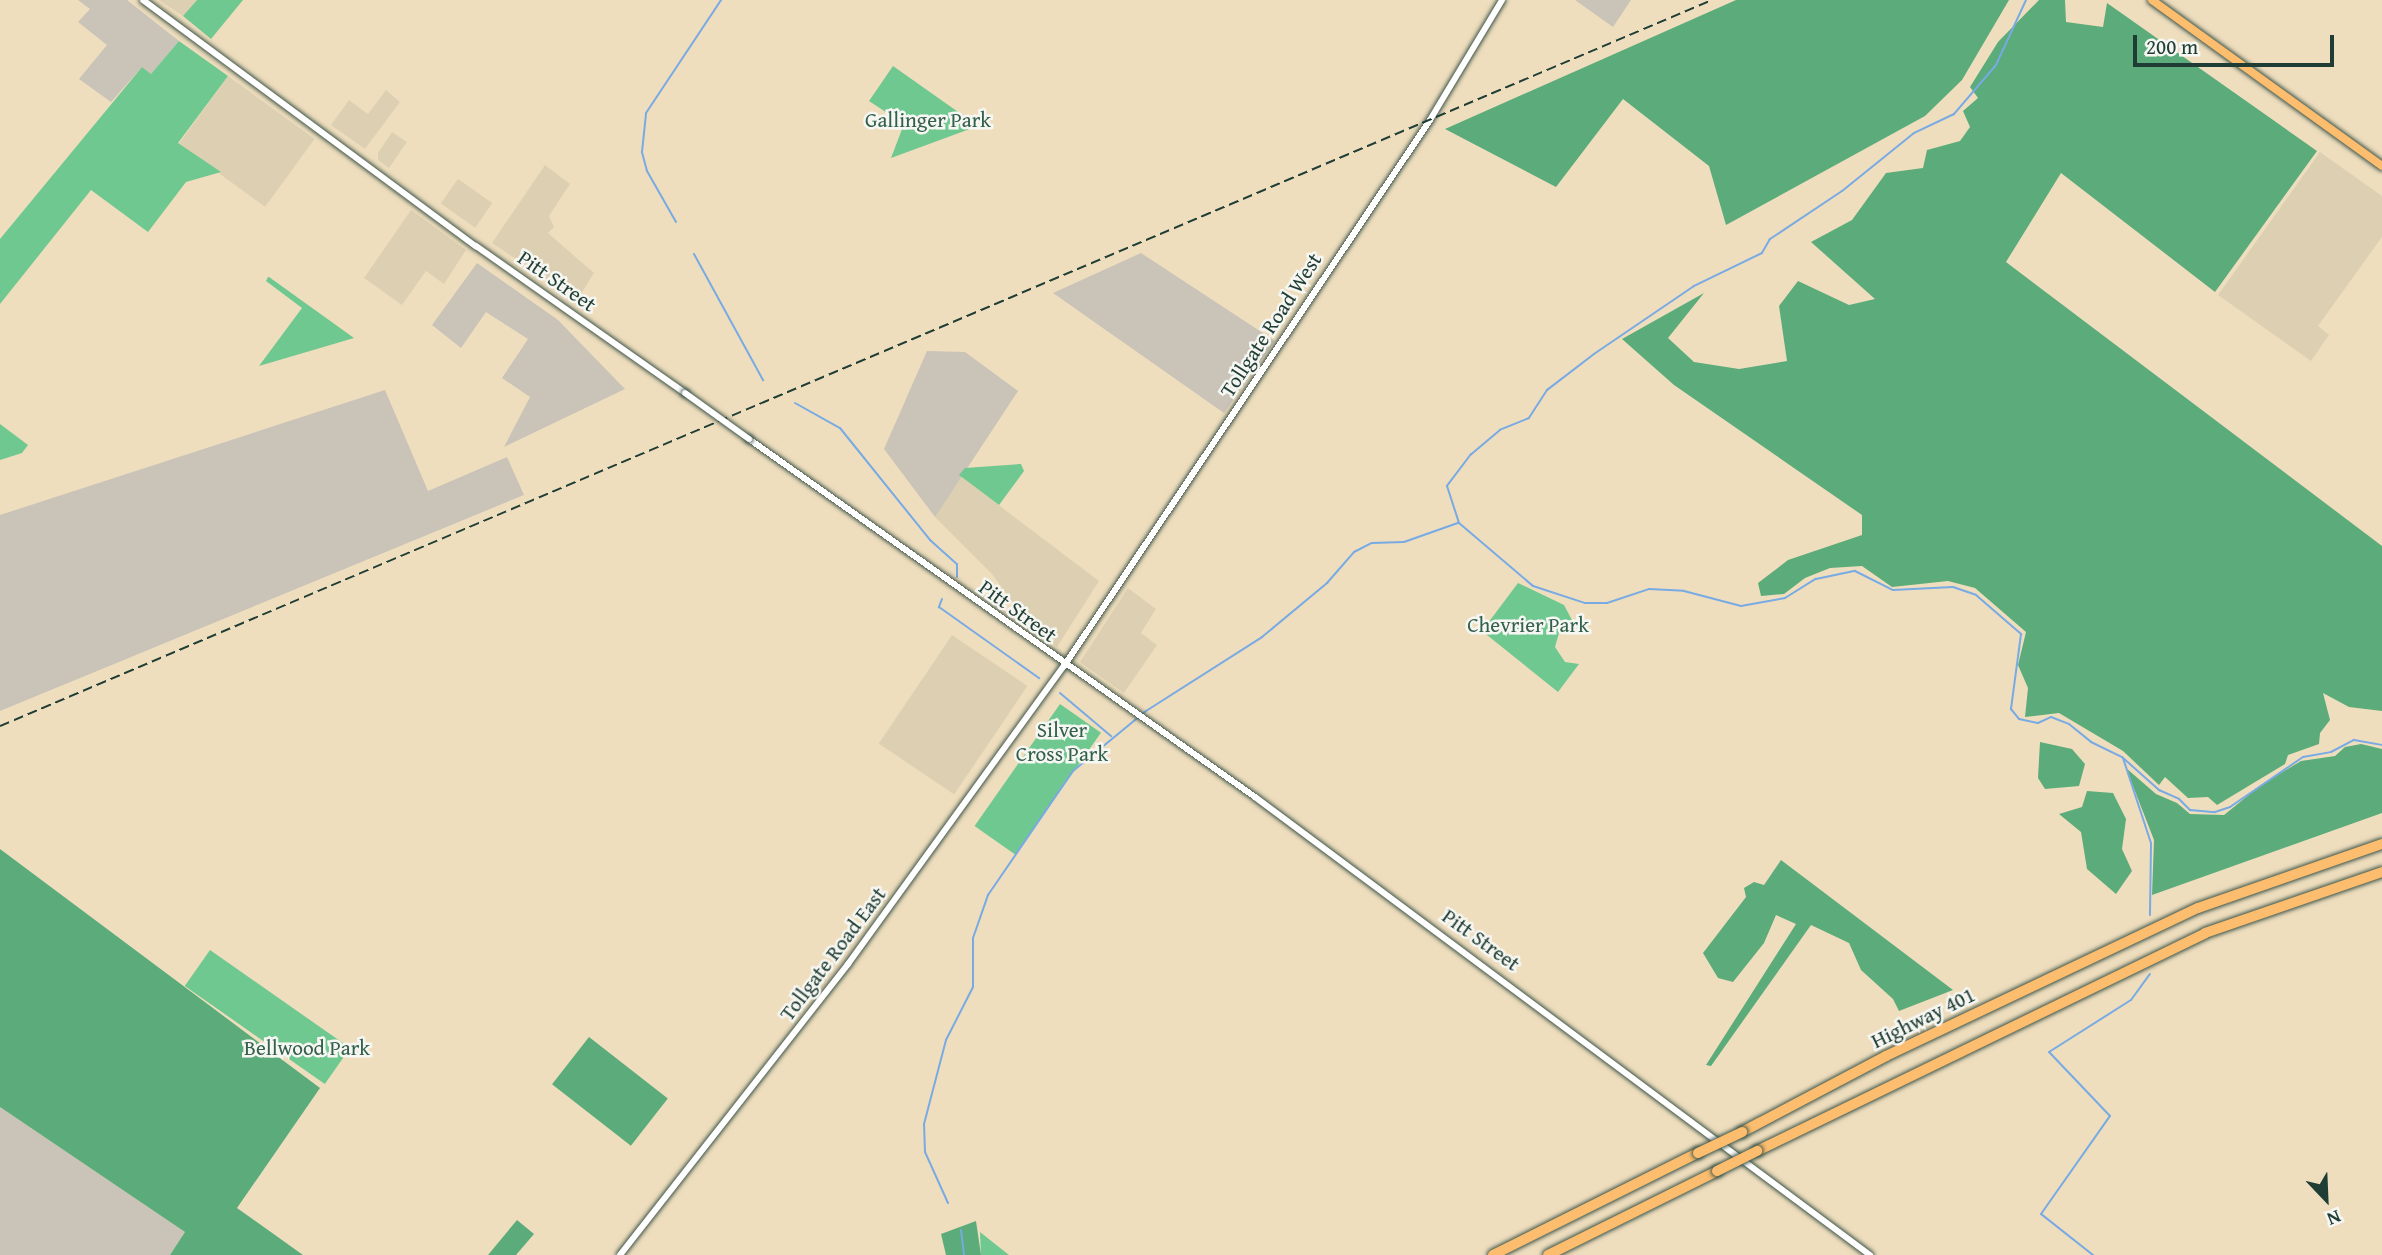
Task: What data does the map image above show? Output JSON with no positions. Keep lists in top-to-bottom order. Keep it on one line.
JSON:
{"streets":{"highway":["Highway 401"],"street":["Pitt Street","Tollgate Road West","Tollgate Road East"]},"crossings":[["Pitt Street","Tollgate Road West"],["Pitt Street","Tollgate Road East"],["Tollgate Road West","Tollgate Road East"]],"parks":["Gallinger Park","Chevrier Park","Silver Cross Park","Bellwood Park"],"scale_bar":"200 m","north":"bottom right"}
